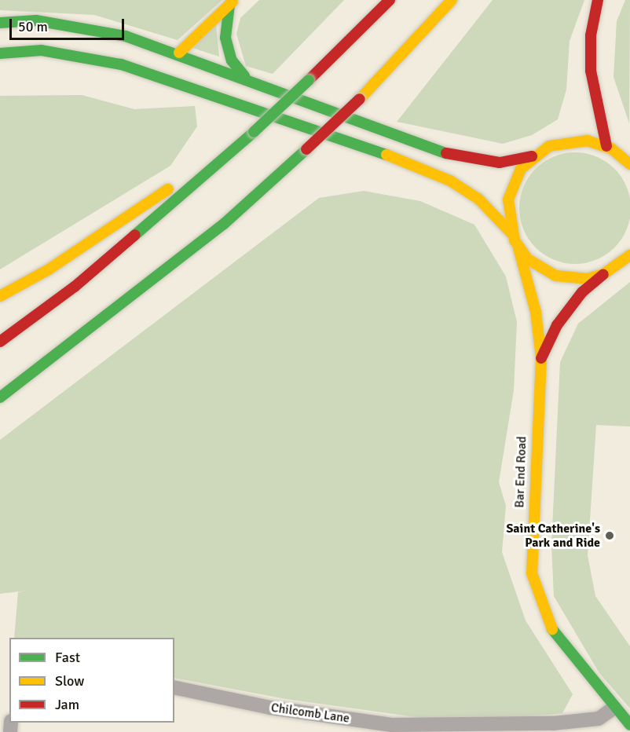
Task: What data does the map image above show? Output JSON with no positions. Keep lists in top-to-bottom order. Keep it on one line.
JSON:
{"streets":{"main road":["Bar End Road"],"street":["Chilcomb Lane"]},"crossings":[["Bar End Road","Chilcomb Lane"]],"places":["Saint Catherine's Park and Ride"],"legend":["Fast","Slow","Jam"],"scale_bar":"50 m"}
